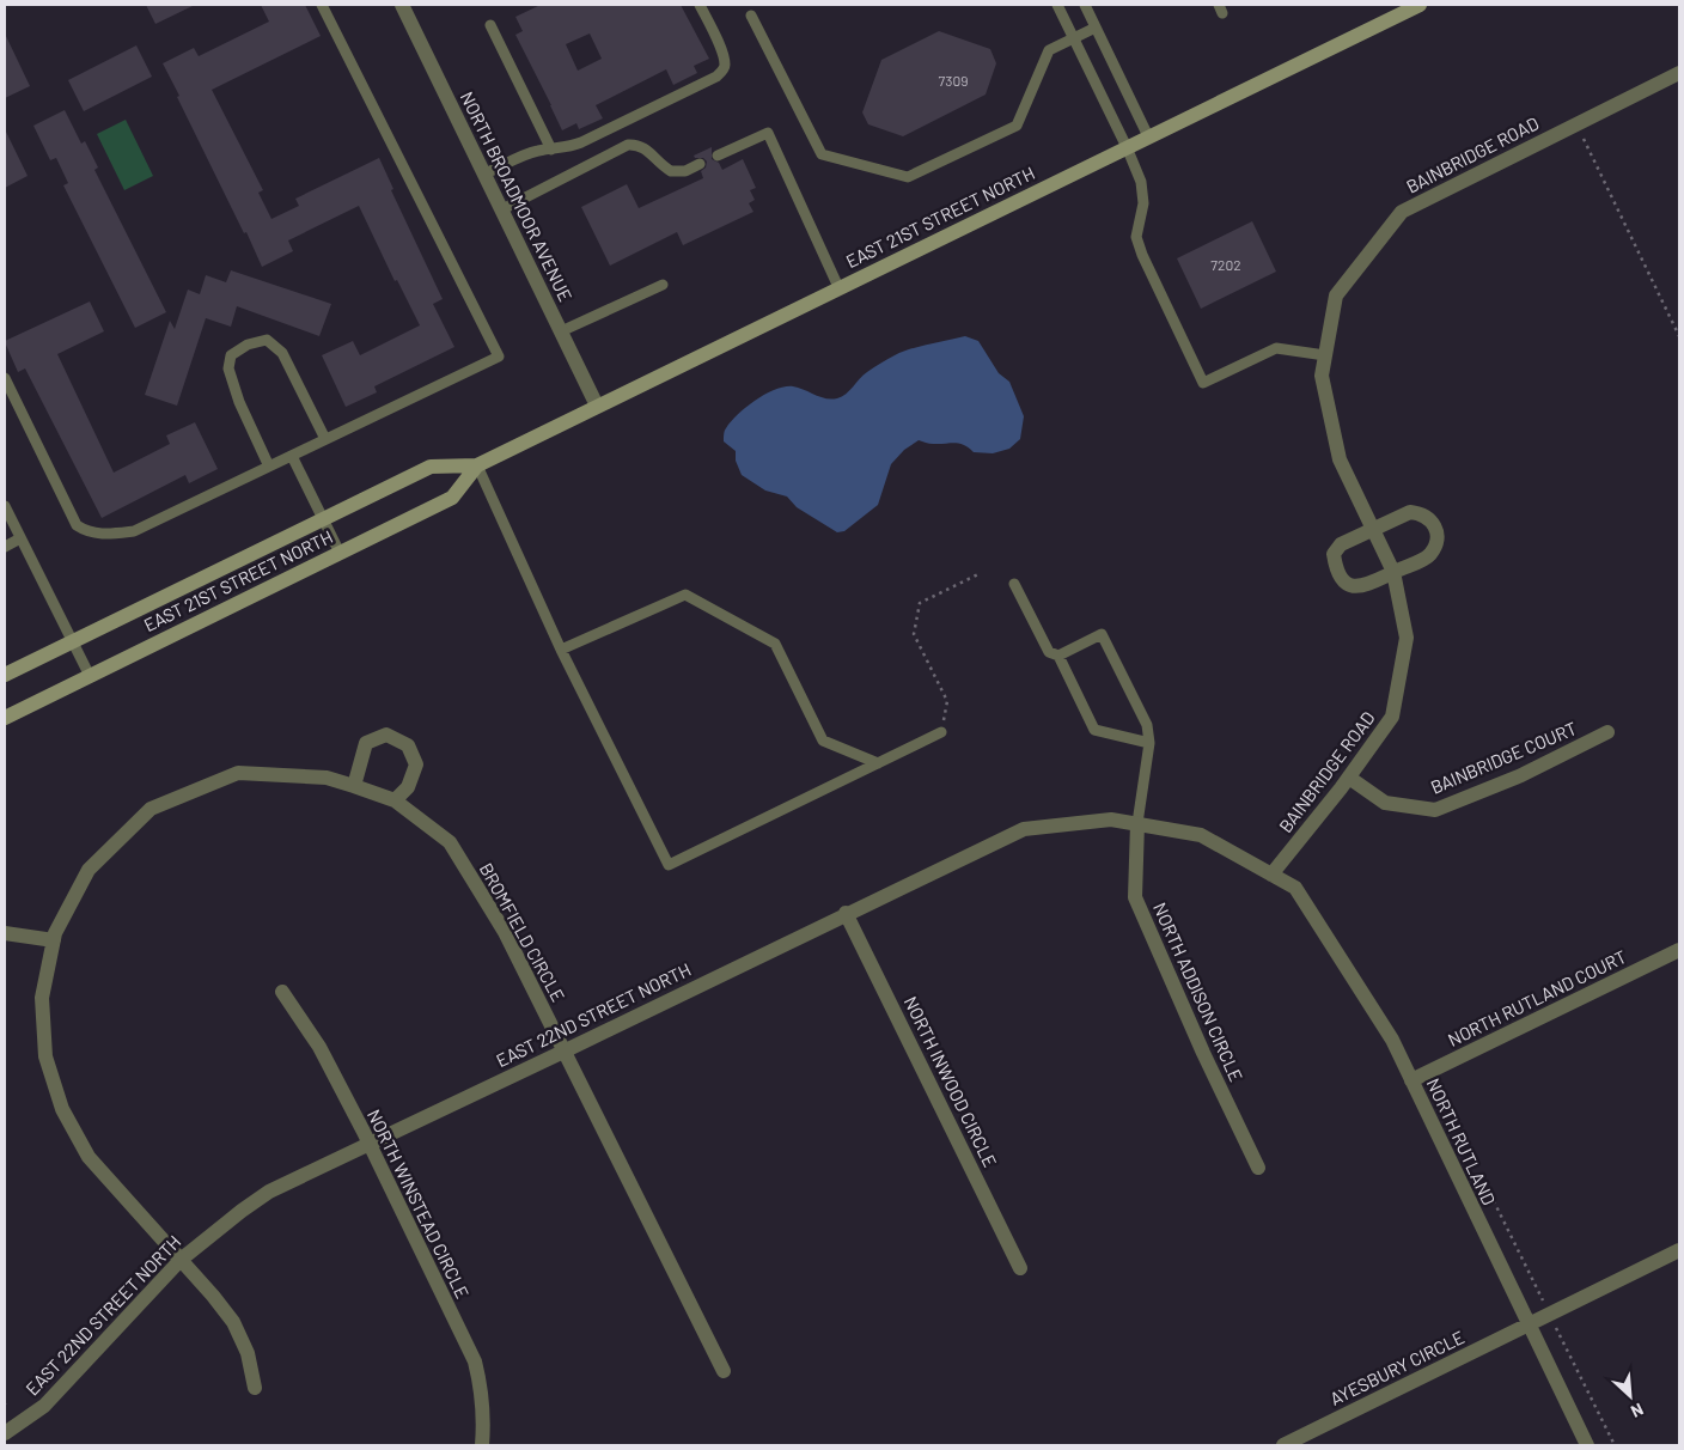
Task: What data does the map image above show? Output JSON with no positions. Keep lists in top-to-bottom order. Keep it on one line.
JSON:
{"streets":{"main road":["EAST 21ST STREET NORTH"],"street":["BAINBRIDGE ROAD","NORTH BROADMOOR AVENUE","BAINBRIDGE COURT","BROMFIELD CIRCLE","NORTH ADDISON CIRCLE","NORTH RUTLAND COURT","EAST 22ND STREET NORTH","NORTH INWOOD CIRCLE","NORTH RUTLAND","NORTH WINSTEAD CIRCLE","AYESBURY CIRCLE"]},"crossings":[["BAINBRIDGE ROAD","BAINBRIDGE COURT"],["BAINBRIDGE ROAD","EAST 22ND STREET NORTH"],["BAINBRIDGE ROAD","NORTH RUTLAND"],["NORTH BROADMOOR AVENUE","EAST 21ST STREET NORTH"],["BROMFIELD CIRCLE","EAST 22ND STREET NORTH"],["NORTH ADDISON CIRCLE","EAST 22ND STREET NORTH"],["NORTH RUTLAND COURT","NORTH RUTLAND"],["EAST 22ND STREET NORTH","NORTH INWOOD CIRCLE"],["EAST 22ND STREET NORTH","NORTH RUTLAND"],["EAST 22ND STREET NORTH","NORTH WINSTEAD CIRCLE"],["NORTH RUTLAND","AYESBURY CIRCLE"]],"house_numbers":["7309","7202"],"north":"bottom right"}
